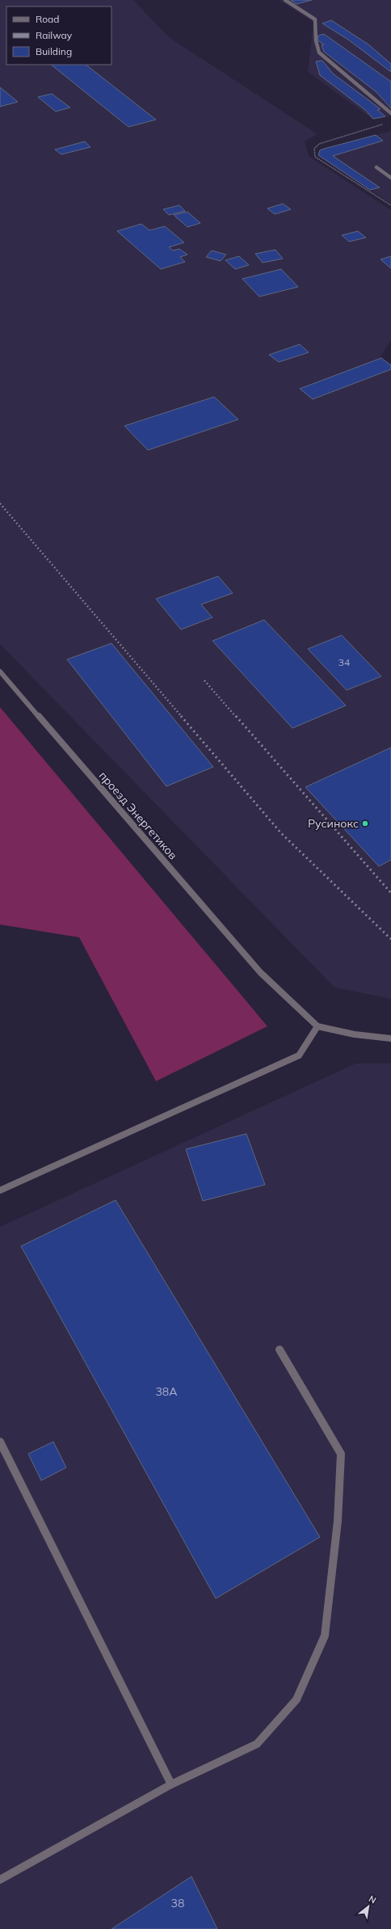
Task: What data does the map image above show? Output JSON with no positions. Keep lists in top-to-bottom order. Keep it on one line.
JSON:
{"streets":{"street":["проезд Энергетиков"]},"places":["Русинокс"],"house_numbers":["34","38А","38"],"legend":["Road","Railway","Building"],"north":"top right"}
